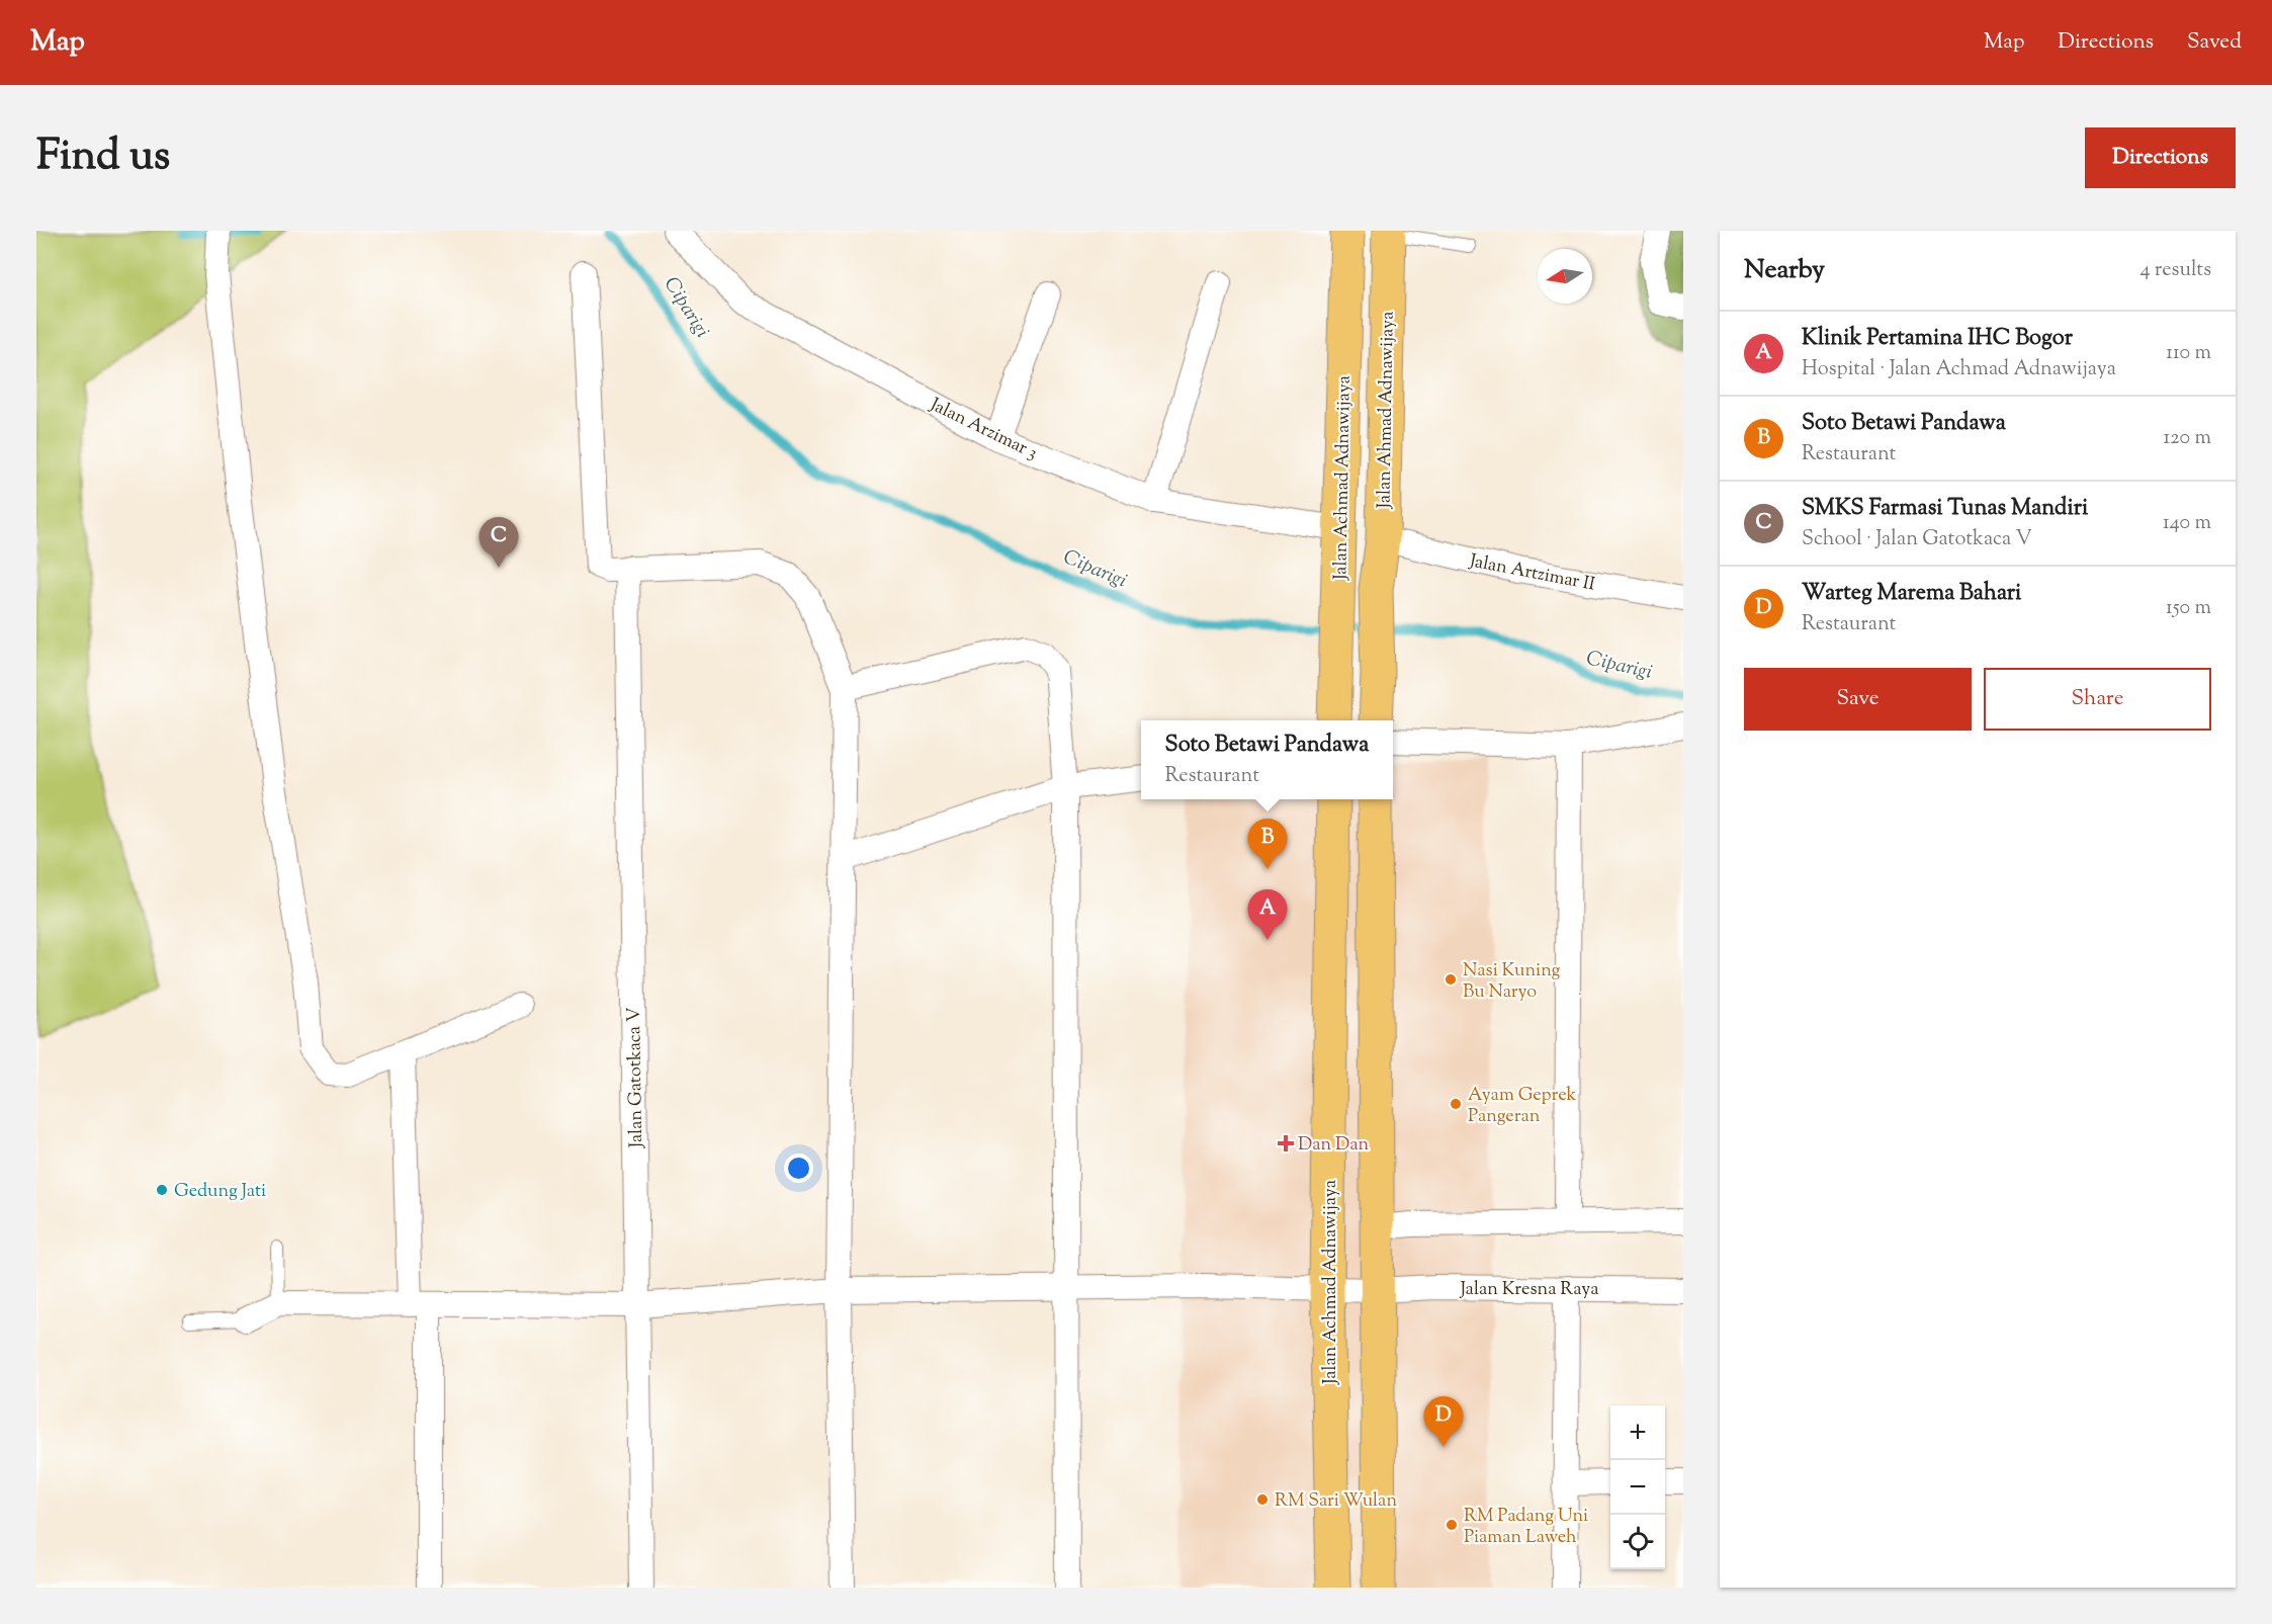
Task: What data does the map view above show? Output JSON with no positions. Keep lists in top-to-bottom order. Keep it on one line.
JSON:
{"streets":{"main road":["Jalan Ahmad Adnawijaya","Jalan Achmad Adnawijaya"],"street":["Jalan Arzimar 3","Jalan Artzimar II","Jalan Gatotkaca V","Jalan Kresna Raya"]},"crossings":[["Jalan Ahmad Adnawijaya","Jalan Achmad Adnawijaya"],["Jalan Ahmad Adnawijaya","Jalan Artzimar II"],["Jalan Arzimar 3","Jalan Achmad Adnawijaya"],["Jalan Achmad Adnawijaya","Jalan Artzimar II"],["Jalan Achmad Adnawijaya","Jalan Kresna Raya"],["Jalan Gatotkaca V","Jalan Kresna Raya"]],"water":["Ciparigi"],"places":{"other":["Nasi Kuning Bu Naryo","Ayam Geprek Pangeran","Gedung Jati","RM Sari Wulan","RM Padang Uni Piaman Laweh"],"health":["Dan Dan"]},"north":"left","page":{"header":"Map","nav":["Map","Directions","Saved"],"title":"Find us","buttons":["Directions",["Save","Share"]],"heading":["Nearby","4 results"],"list":[{"mark":"A","name":"Klinik Pertamina IHC Bogor","note":"Hospital · Jalan Achmad Adnawijaya","value":"110 m"},{"mark":"B","name":"Soto Betawi Pandawa","note":"Restaurant","value":"120 m"},{"mark":"C","name":"SMKS Farmasi Tunas Mandiri","note":"School · Jalan Gatotkaca V","value":"140 m"},{"mark":"D","name":"Warteg Marema Bahari","note":"Restaurant","value":"150 m"}],"pins":["C","B","A","D"],"popup":["Soto Betawi Pandawa","Restaurant"],"map_buttons":["+","−"]}}
